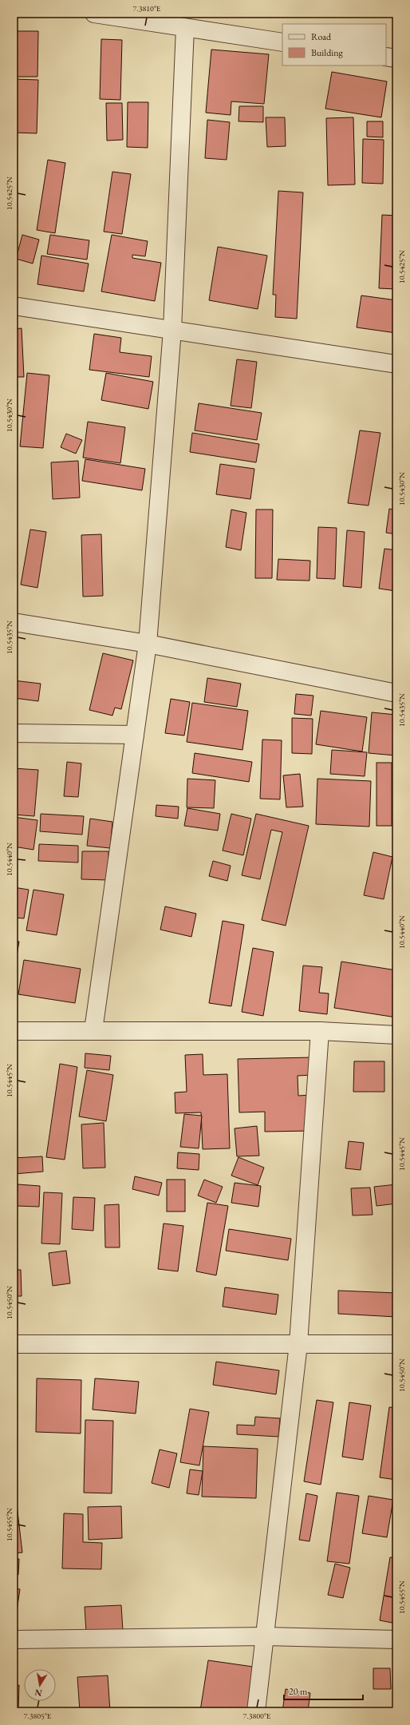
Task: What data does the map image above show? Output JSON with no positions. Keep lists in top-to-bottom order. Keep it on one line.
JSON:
{"legend":["Road","Building"],"scale_bar":"20 m","north":"bottom","coordinates":["7.3810°E","10.5425°N","10.5430°N","10.5435°N","10.5440°N","10.5445°N","10.5450°N","10.5455°N","7.3805°E","7.3800°E"]}
